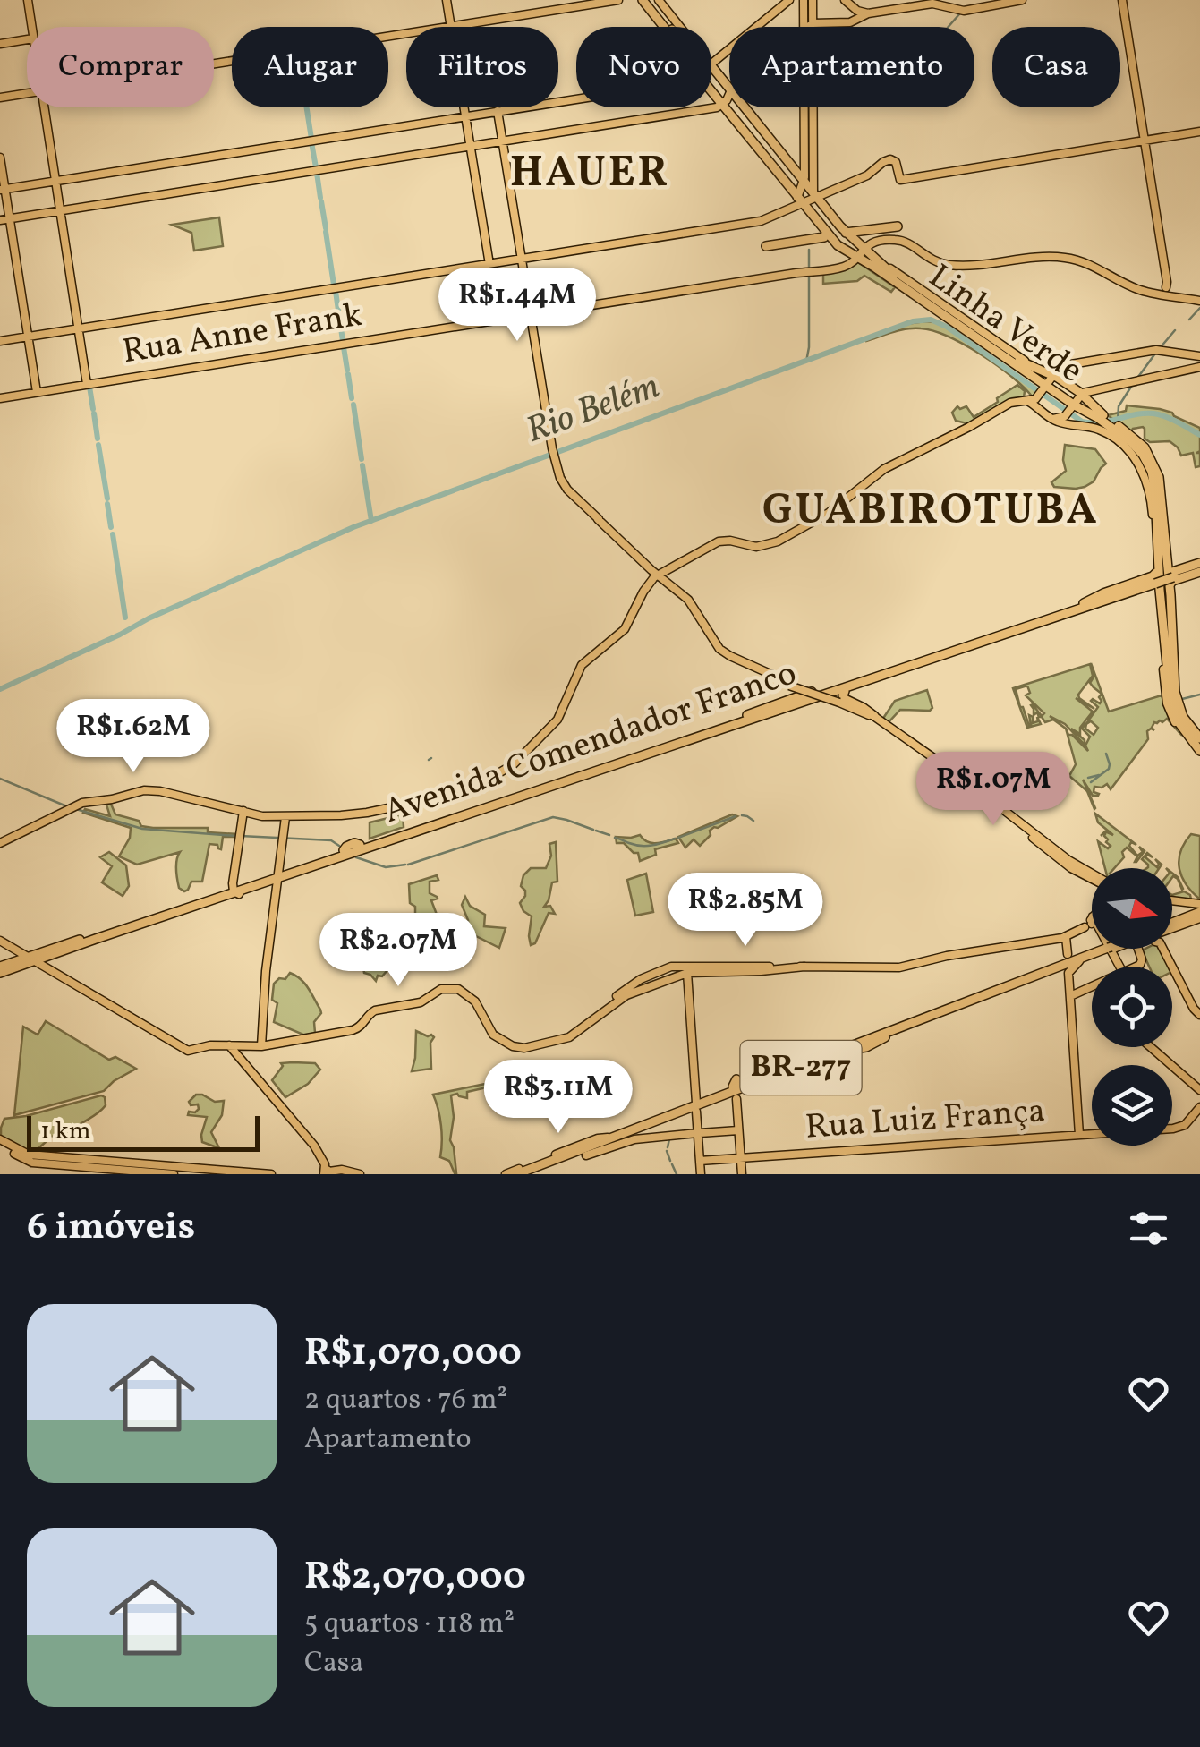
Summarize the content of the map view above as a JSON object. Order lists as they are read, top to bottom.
{
  "streets": {
    "highway": ["Linha Verde", "Avenida Comendador Franco", "BR-277"],
    "main road": ["Rua Anne Frank", "Rua Luiz França"]
  },
  "crossings": [
    ["Linha Verde", "Rua Anne Frank"],
    ["Linha Verde", "Avenida Comendador Franco"]
  ],
  "districts": ["HAUER", "GUABIROTUBA"],
  "water": ["Rio Belém"],
  "scale_bar": "1 km",
  "north": "right",
  "page": {
    "chip": [
      "Comprar",
      "Alugar",
      "Filtros",
      "Novo",
      "Apartamento",
      "Casa"
    ],
    "price": [
      "R$1.44M",
      "R$1.62M",
      "R$1.07M",
      "R$2.85M",
      "R$2.07M",
      "R$3.11M"
    ],
    "scale": "1 km",
    "heading": "6 imóveis",
    "list": [
      {
        "name": "R$1,070,000",
        "note": "2 quartos · 76 m² · Apartamento"
      },
      {
        "name": "R$2,070,000",
        "note": "5 quartos · 118 m² · Casa"
      }
    ]
  }
}
